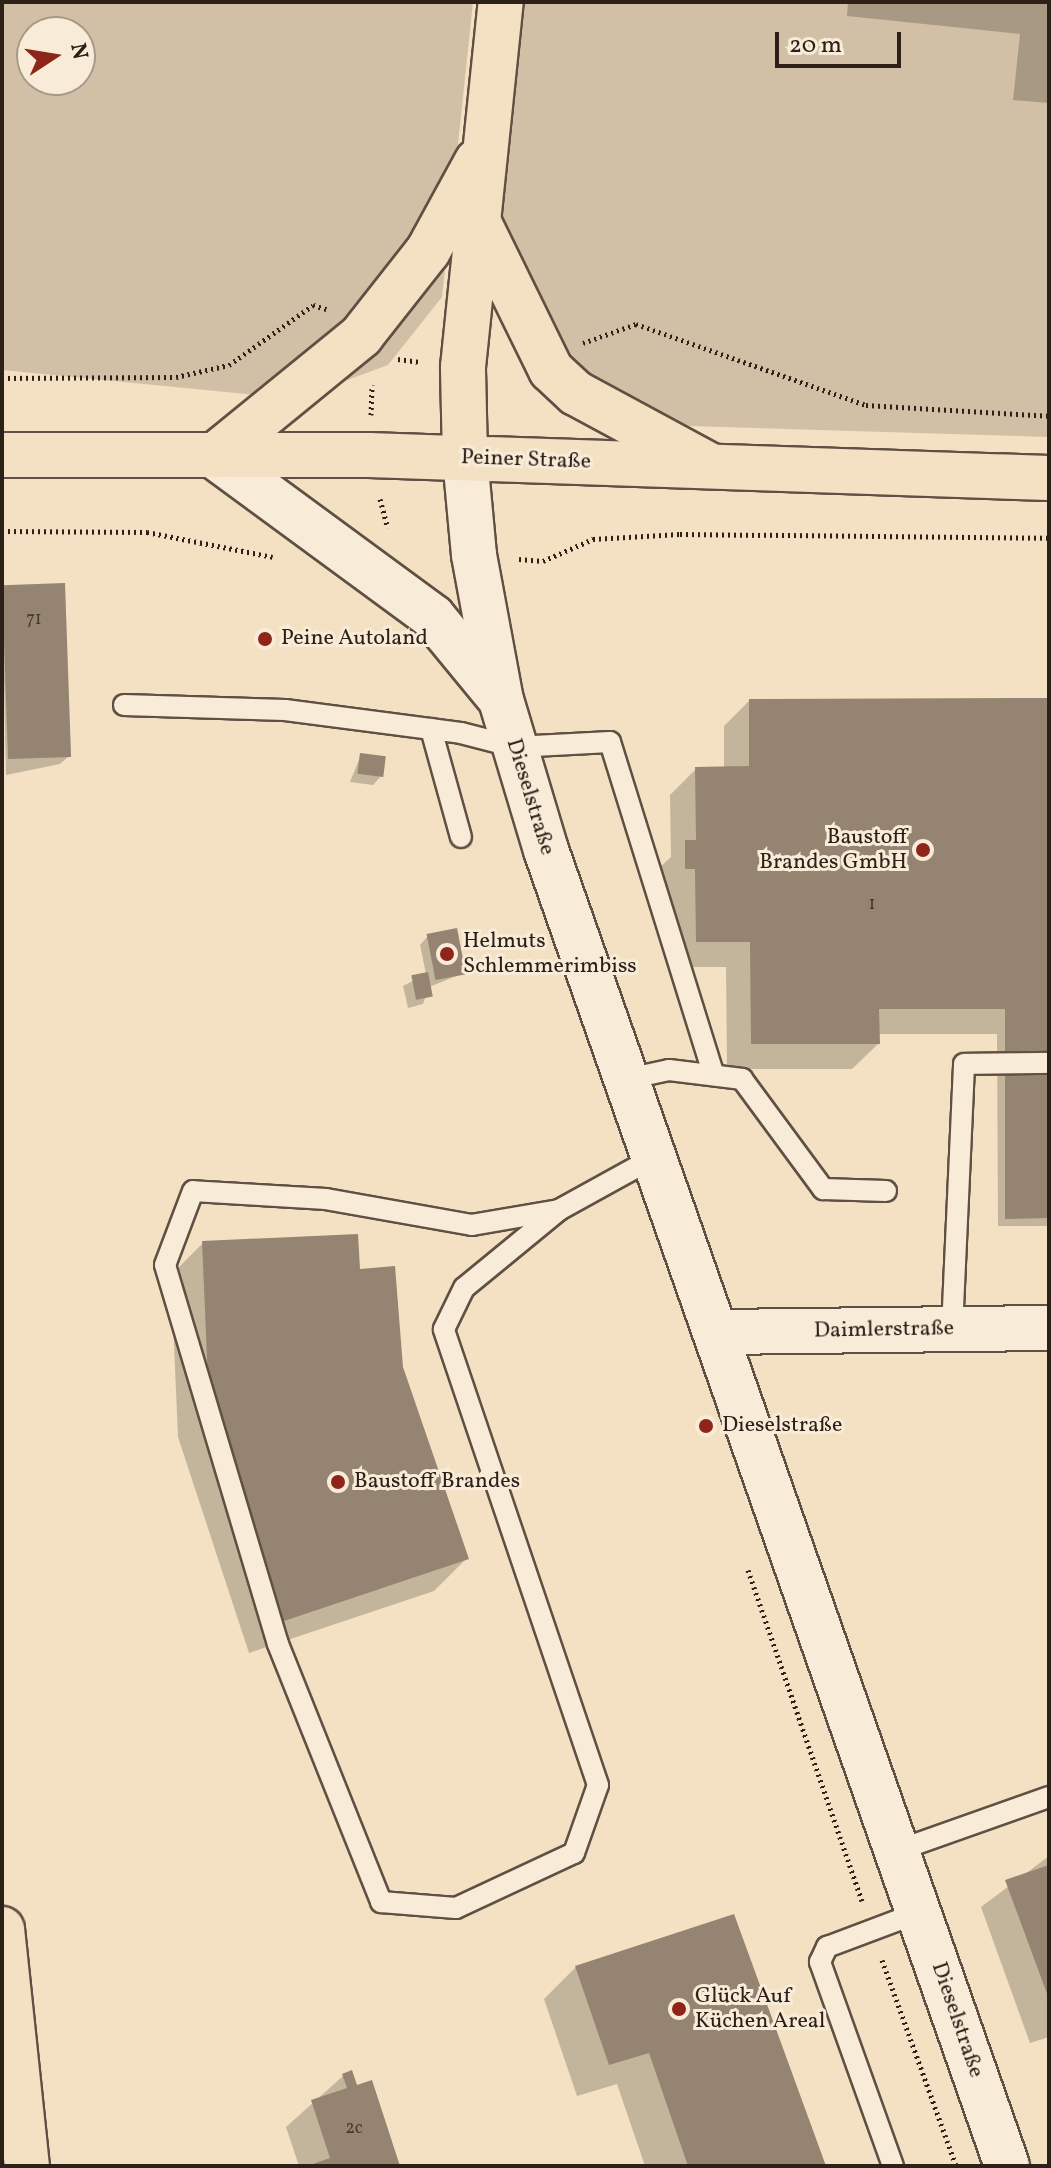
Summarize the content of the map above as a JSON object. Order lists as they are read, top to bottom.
{
  "streets": {
    "main road": ["Peiner Straße"],
    "street": ["Dieselstraße", "Daimlerstraße"]
  },
  "crossings": [
    ["Peiner Straße", "Dieselstraße"],
    ["Dieselstraße", "Daimlerstraße"]
  ],
  "places": [
    "Peine Autoland",
    "Baustoff Brandes GmbH",
    "Helmuts Schlemmerimbiss",
    "Dieselstraße",
    "Baustoff Brandes",
    "Glück Auf Küchen Areal"
  ],
  "house_numbers": ["71", "1", "2c"],
  "scale_bar": "20 m",
  "north": "right"
}
